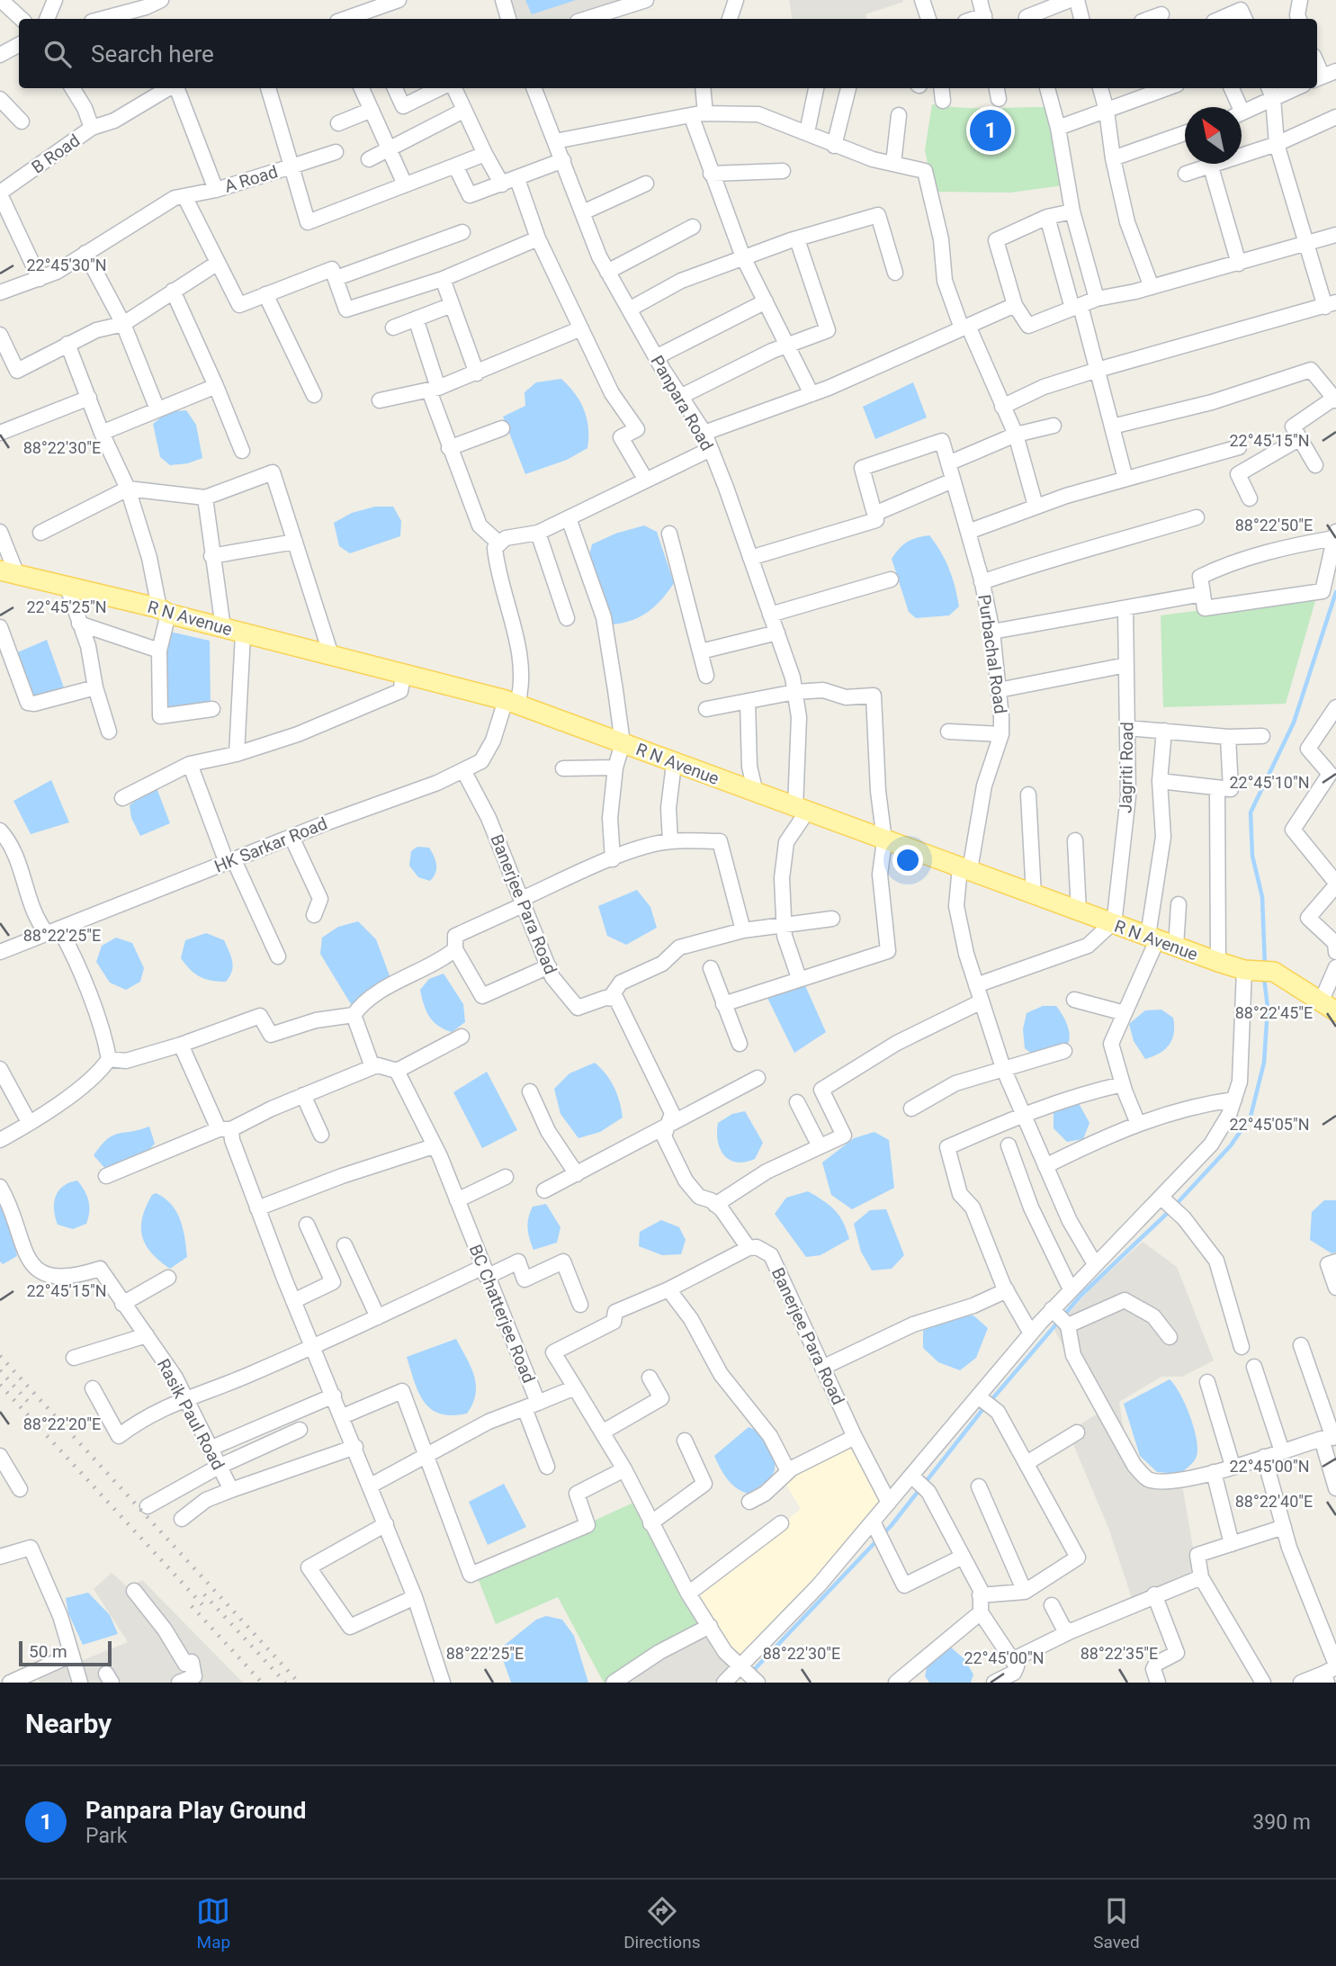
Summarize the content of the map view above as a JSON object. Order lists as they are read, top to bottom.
{
  "streets": {
    "main road": ["R N Avenue"],
    "street": [
      "B Road",
      "A Road",
      "Panpara Road",
      "Purbachal Road",
      "Jagriti Road",
      "HK Sarkar Road",
      "Banerjee Para Road",
      "BC Chatterjee Road",
      "Rasik Paul Road"
    ]
  },
  "crossings": [
    ["Panpara Road", "R N Avenue"],
    ["R N Avenue", "Purbachal Road"],
    ["R N Avenue", "Jagriti Road"],
    ["R N Avenue", "HK Sarkar Road"],
    ["HK Sarkar Road", "Banerjee Para Road"]
  ],
  "scale_bar": "50 m",
  "north": "top left",
  "page": {
    "search": "Search here",
    "pins": "1",
    "scale": "50 m",
    "heading": "Nearby",
    "list": [
      {
        "mark": "1",
        "name": "Panpara Play Ground",
        "note": "Park",
        "value": "390 m"
      }
    ],
    "nav": ["Map", "Directions", "Saved"]
  },
  "coordinates": [
    "22°45'30\"N",
    "22°45'15\"N",
    "88°22'30\"E",
    "88°22'50\"E",
    "22°45'25\"N",
    "22°45'10\"N",
    "88°22'25\"E",
    "88°22'45\"E",
    "22°45'05\"N",
    "88°22'20\"E",
    "22°45'00\"N",
    "88°22'40\"E",
    "88°22'35\"E"
  ]
}
